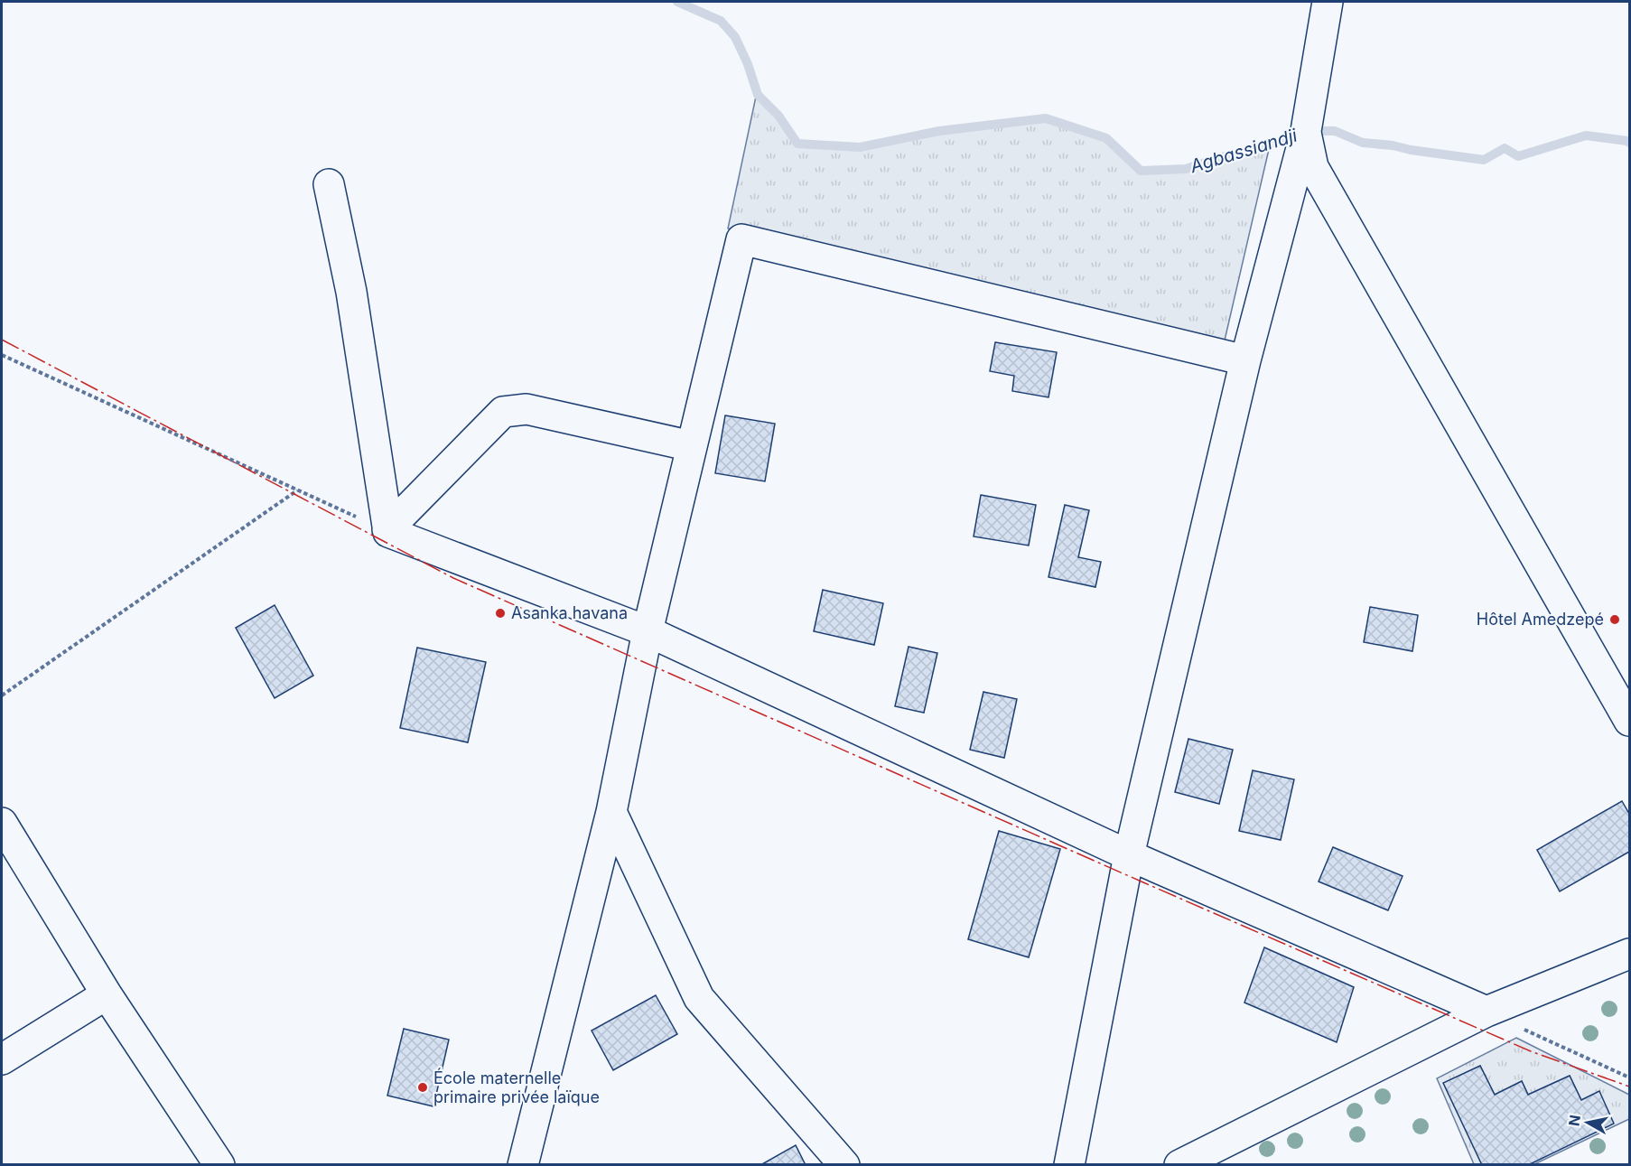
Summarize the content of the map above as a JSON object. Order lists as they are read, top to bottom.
{
  "water": ["Agbassiandji"],
  "places": ["Asanka havana", "Hôtel Amedzepé", "École maternelle primaire privée laïque"],
  "north": "left"
}
